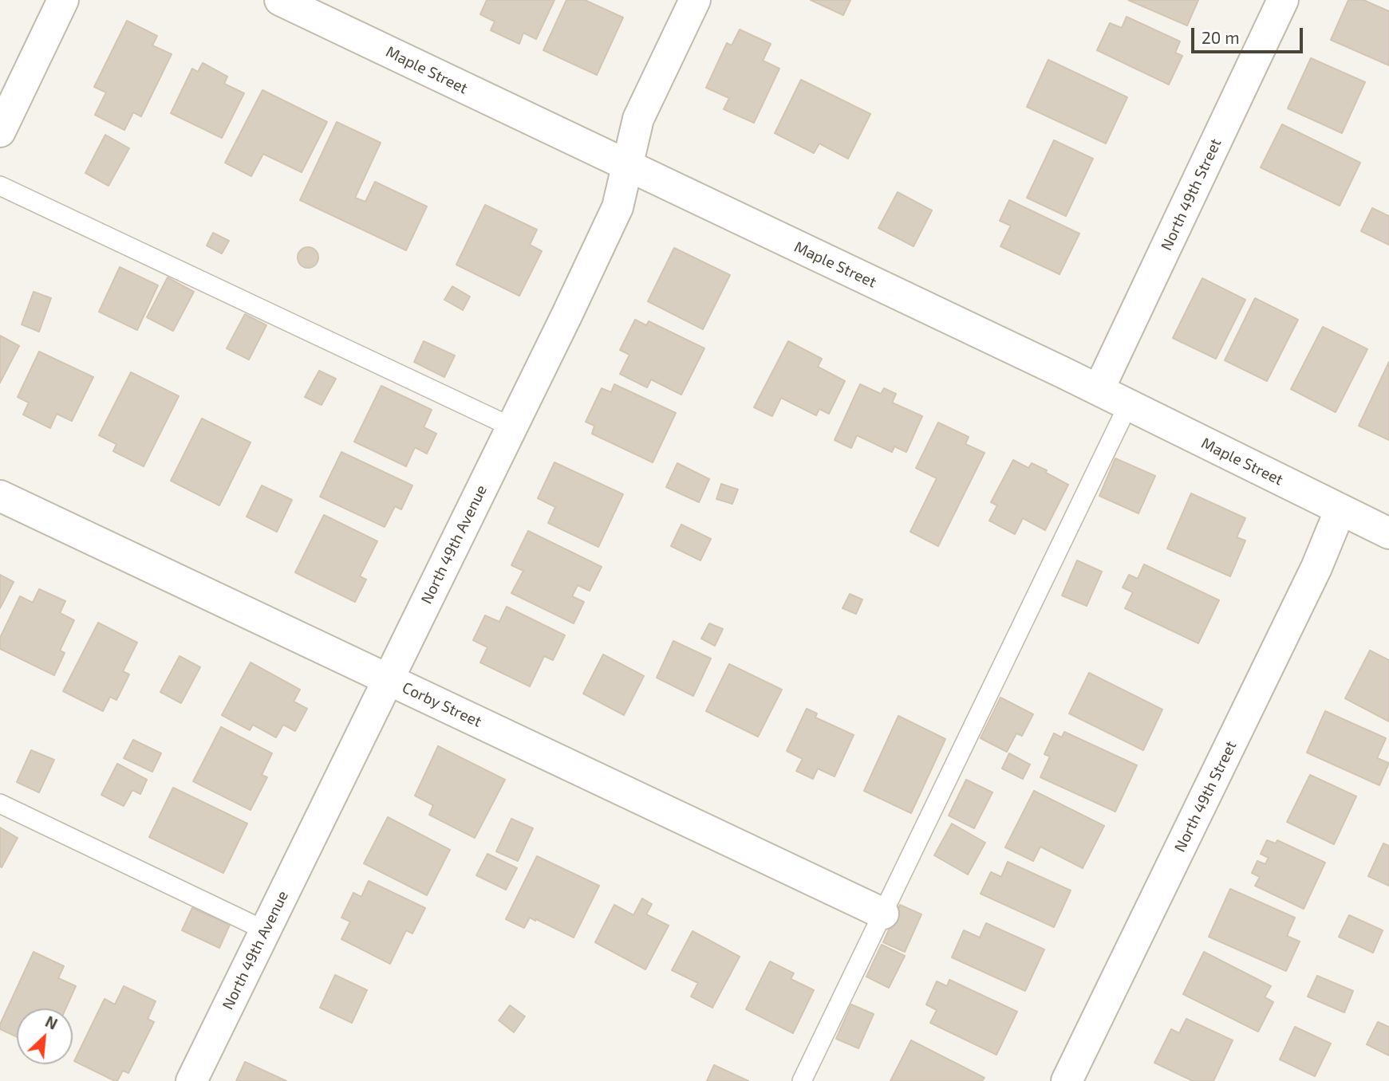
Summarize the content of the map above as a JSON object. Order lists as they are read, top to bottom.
{
  "streets": {
    "street": [
      "Maple Street",
      "North 49th Street",
      "North 49th Avenue",
      "Corby Street"
    ]
  },
  "crossings": [
    ["Maple Street", "North 49th Street"],
    ["Maple Street", "North 49th Avenue"],
    ["North 49th Avenue", "Corby Street"]
  ],
  "scale_bar": "20 m",
  "north": "top right"
}
